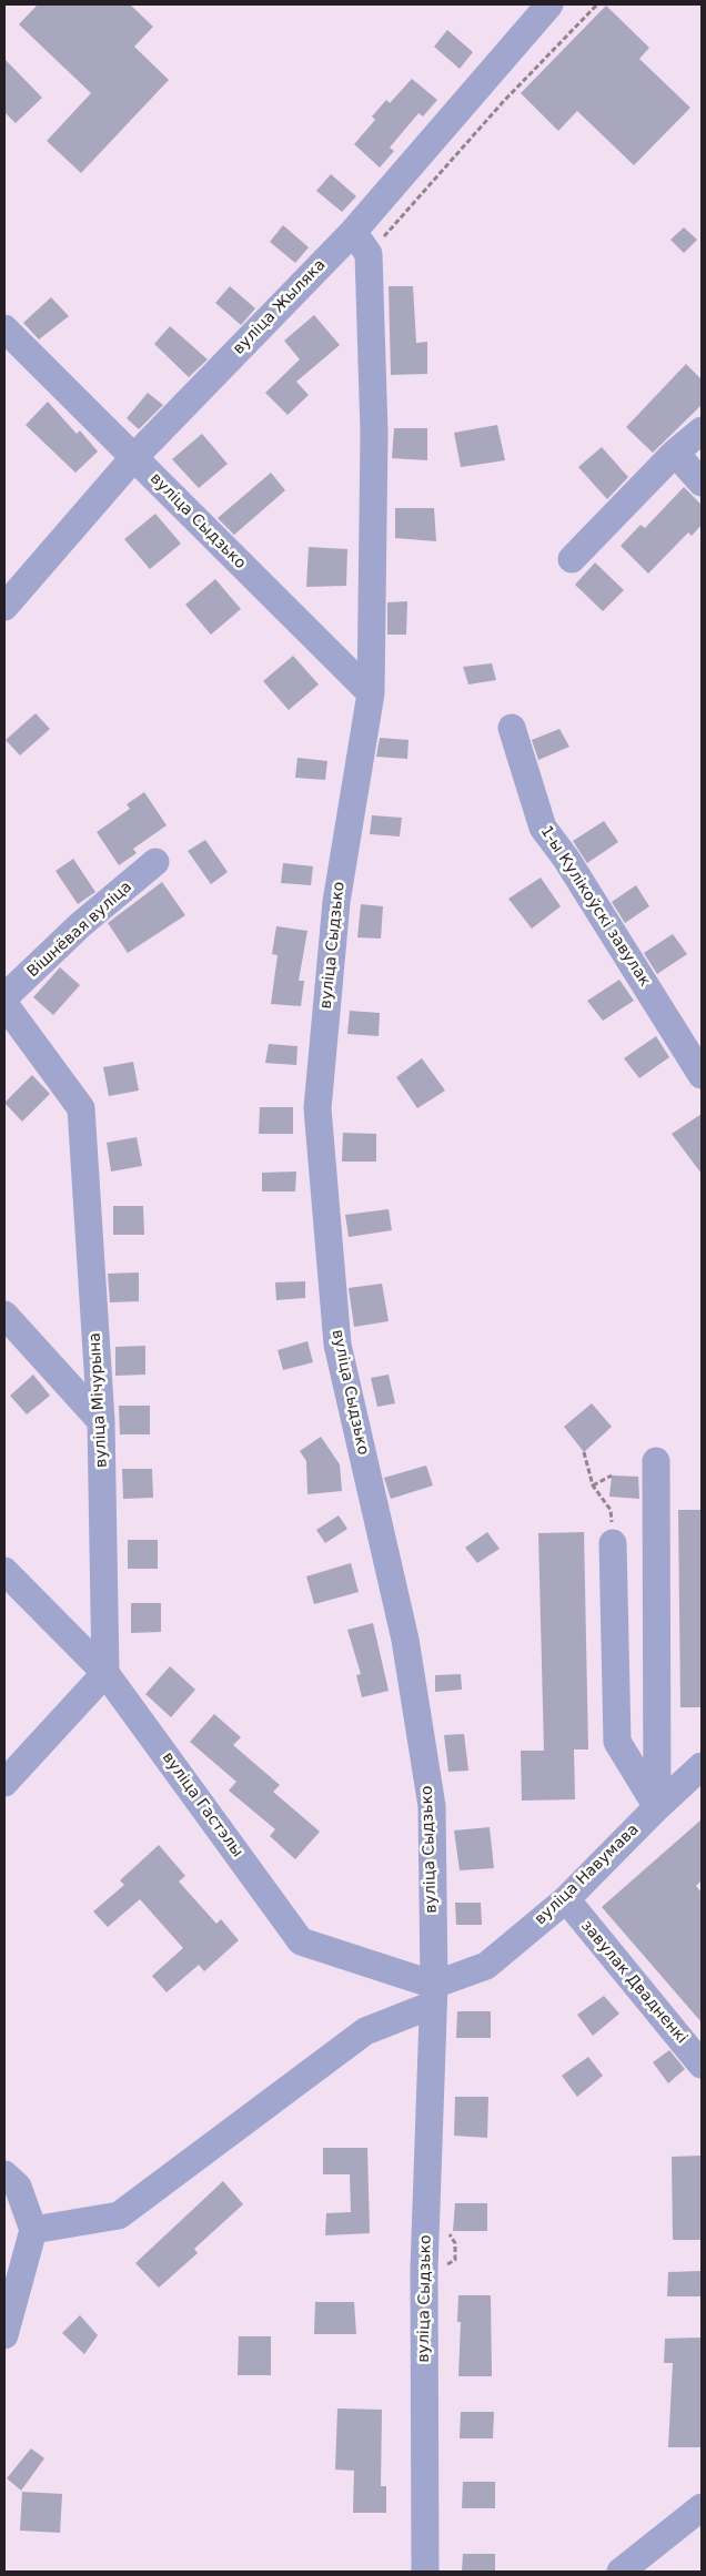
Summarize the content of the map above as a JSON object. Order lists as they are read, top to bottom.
{
  "streets": {
    "street": [
      "вуліца Жыляка",
      "вуліца Сыдзько",
      "1-ы Кулікоўскі завулак",
      "Вішнёвая вуліца",
      "вуліца Мічурына",
      "вуліца Гастэлы",
      "вуліца Навумава",
      "завулак Двадненкі"
    ]
  },
  "crossings": [
    ["вуліца Жыляка", "вуліца Сыдзько"],
    ["вуліца Сыдзько", "вуліца Гастэлы"],
    ["вуліца Сыдзько", "вуліца Навумава"],
    ["вуліца Мічурына", "вуліца Гастэлы"],
    ["вуліца Гастэлы", "вуліца Навумава"],
    ["вуліца Навумава", "завулак Двадненкі"]
  ]
}
